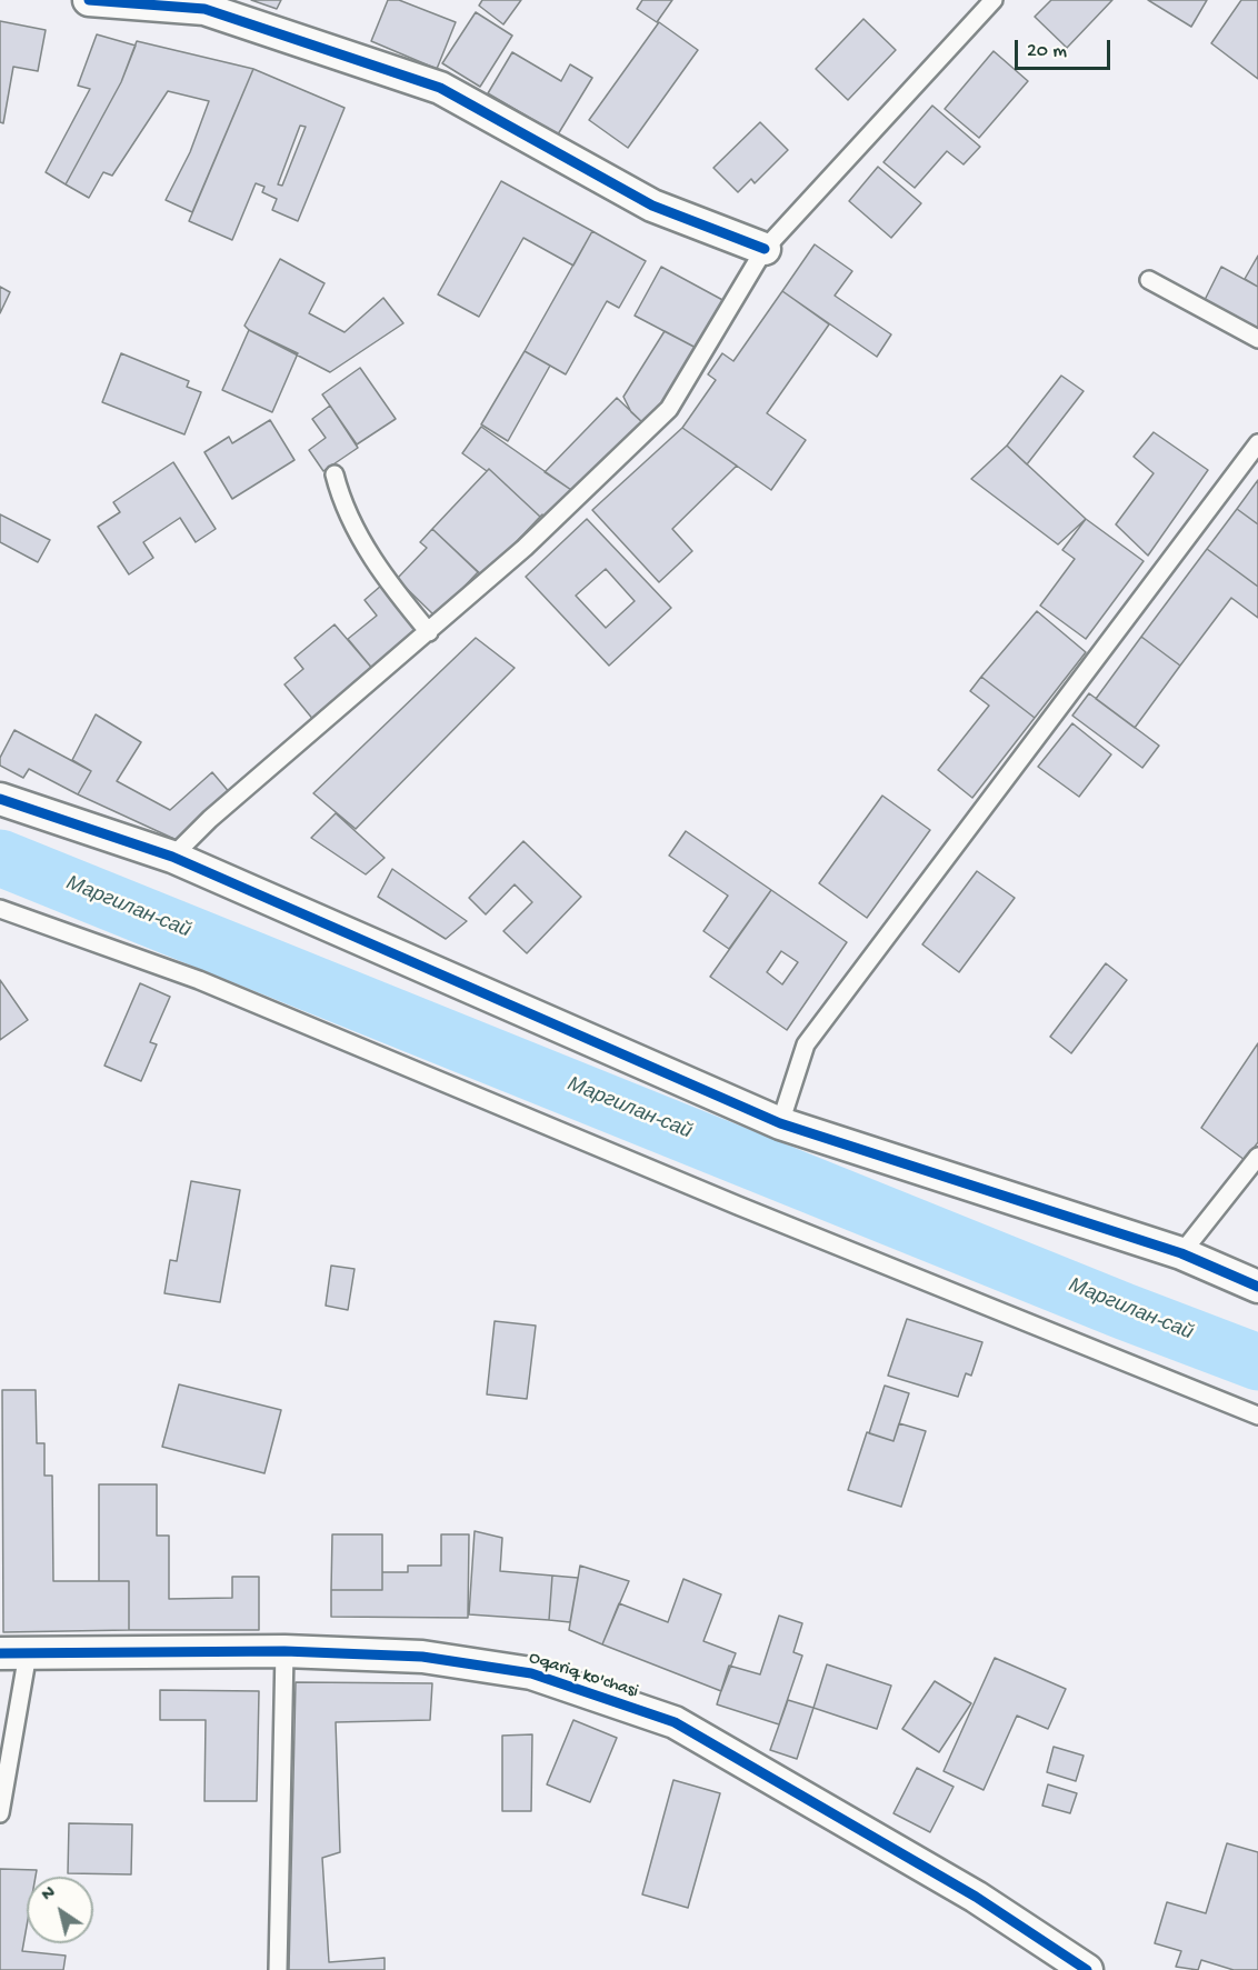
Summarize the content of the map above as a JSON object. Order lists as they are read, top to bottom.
{
  "streets": {
    "street": ["Oqariq ko'chasi"]
  },
  "water": ["Маргилан-сай"],
  "scale_bar": "20 m",
  "north": "top left"
}
